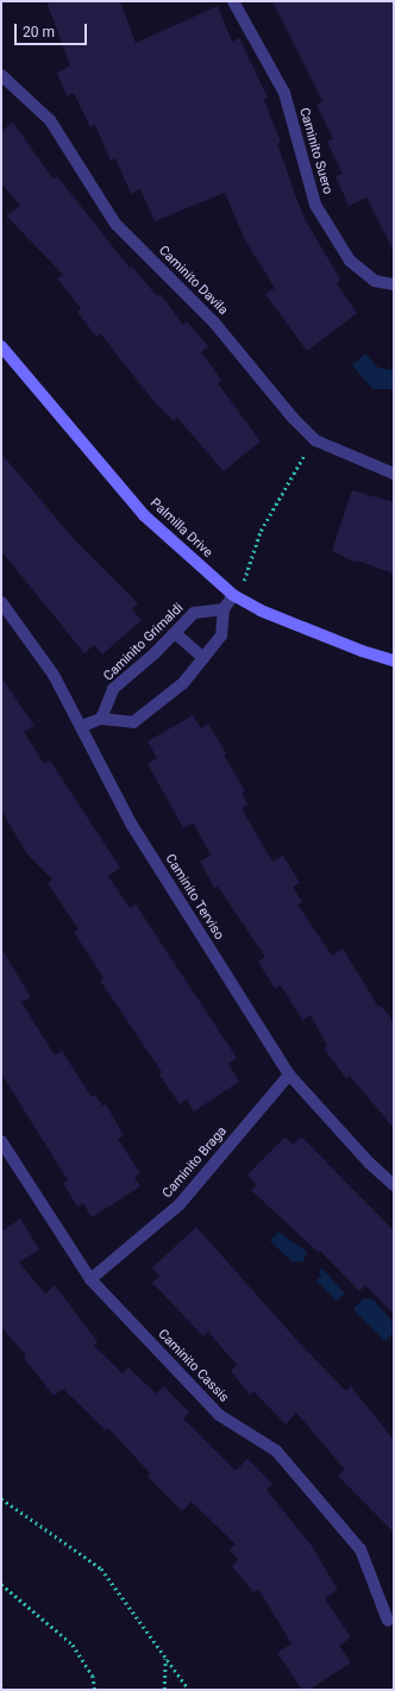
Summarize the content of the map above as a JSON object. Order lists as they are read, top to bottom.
{
  "streets": {
    "street": [
      "Caminito Suero",
      "Caminito Davila",
      "Palmilla Drive",
      "Caminito Grimaldi",
      "Caminito Terviso",
      "Caminito Braga",
      "Caminito Cassis"
    ]
  },
  "crossings": [
    ["Caminito Terviso", "Caminito Braga"],
    ["Caminito Braga", "Caminito Cassis"]
  ],
  "scale_bar": "20 m"
}
